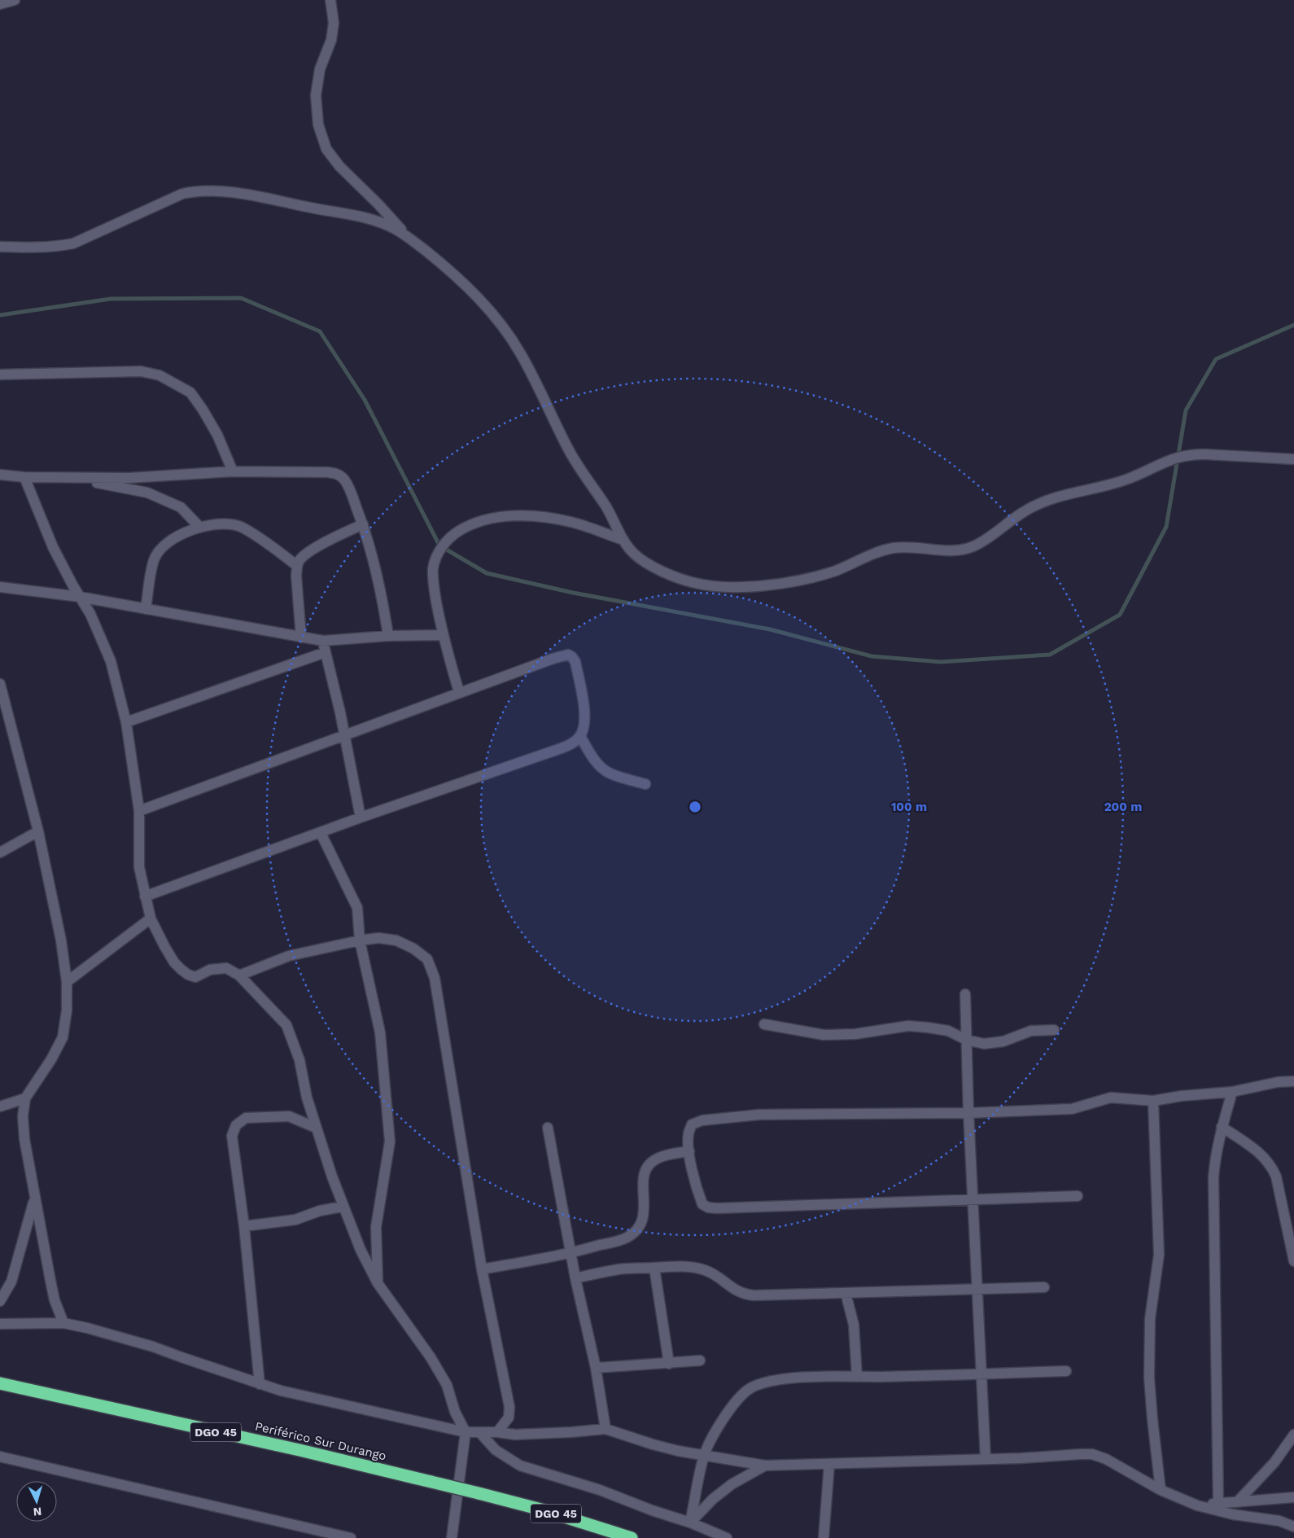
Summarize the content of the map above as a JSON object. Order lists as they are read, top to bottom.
{
  "streets": {
    "highway": ["DGO 45", "Periférico Sur Durango"]
  },
  "north": "bottom",
  "rings": ["100 m", "200 m"]
}
